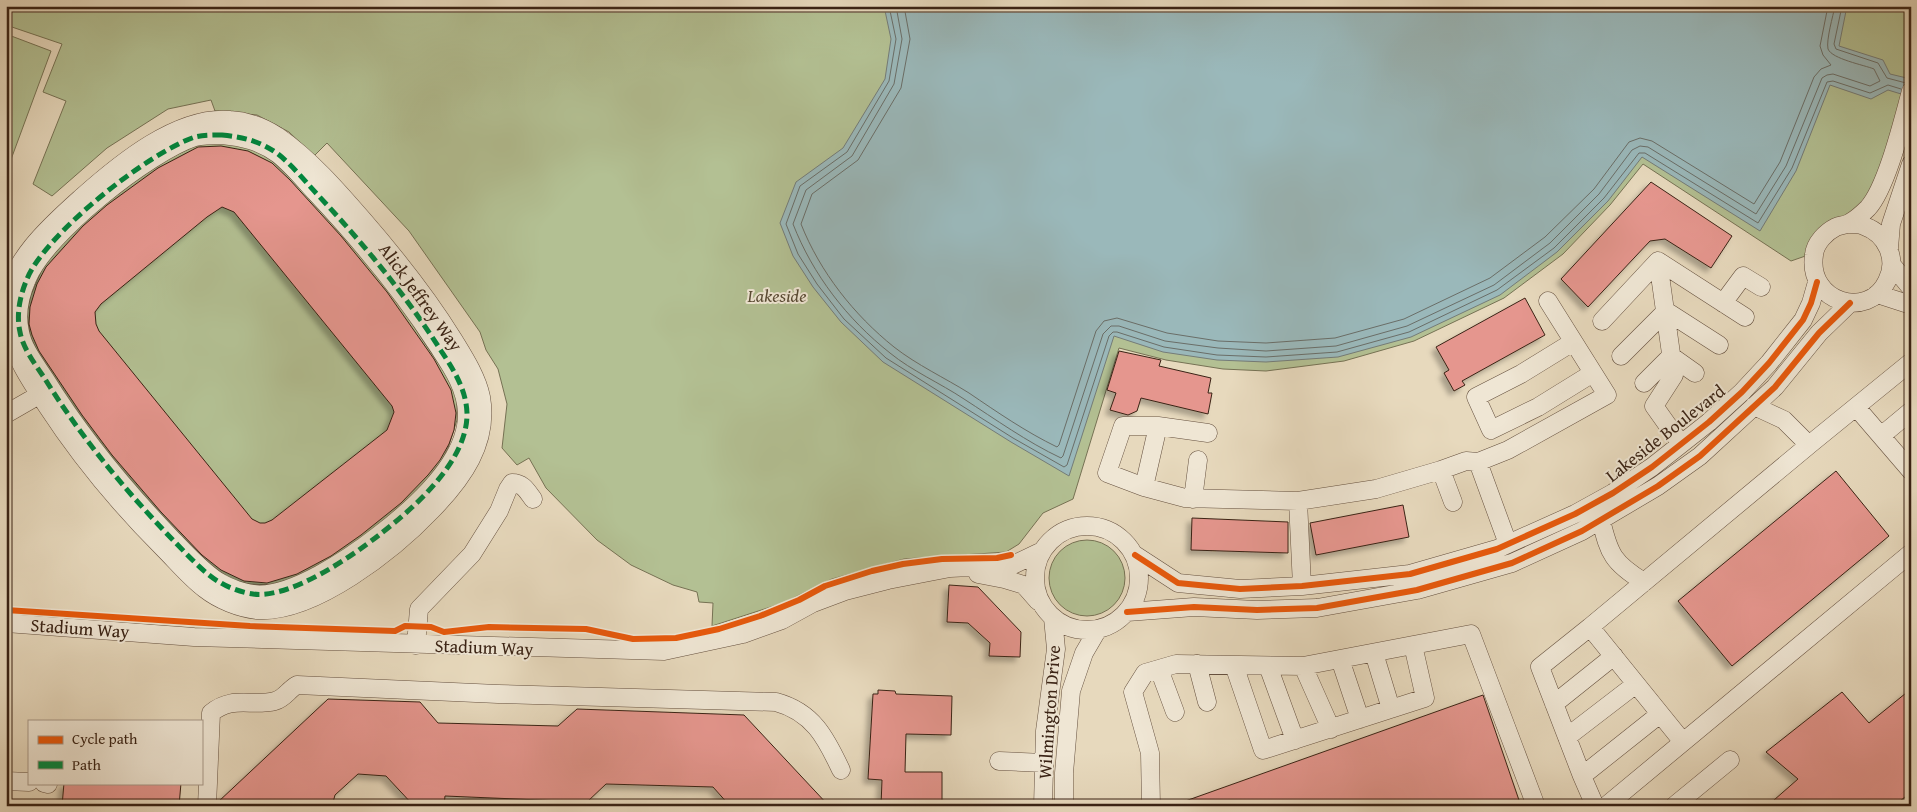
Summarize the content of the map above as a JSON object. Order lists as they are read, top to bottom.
{
  "streets": {
    "street": [
      "Alick Jeffrey Way",
      "Lakeside Boulevard",
      "Stadium Way",
      "Wilmington Drive"
    ]
  },
  "crossings": [
    ["Lakeside Boulevard", "Stadium Way"],
    ["Lakeside Boulevard", "Wilmington Drive"],
    ["Stadium Way", "Wilmington Drive"]
  ],
  "parks": ["Lakeside"],
  "legend": ["Cycle path", "Path"]
}
